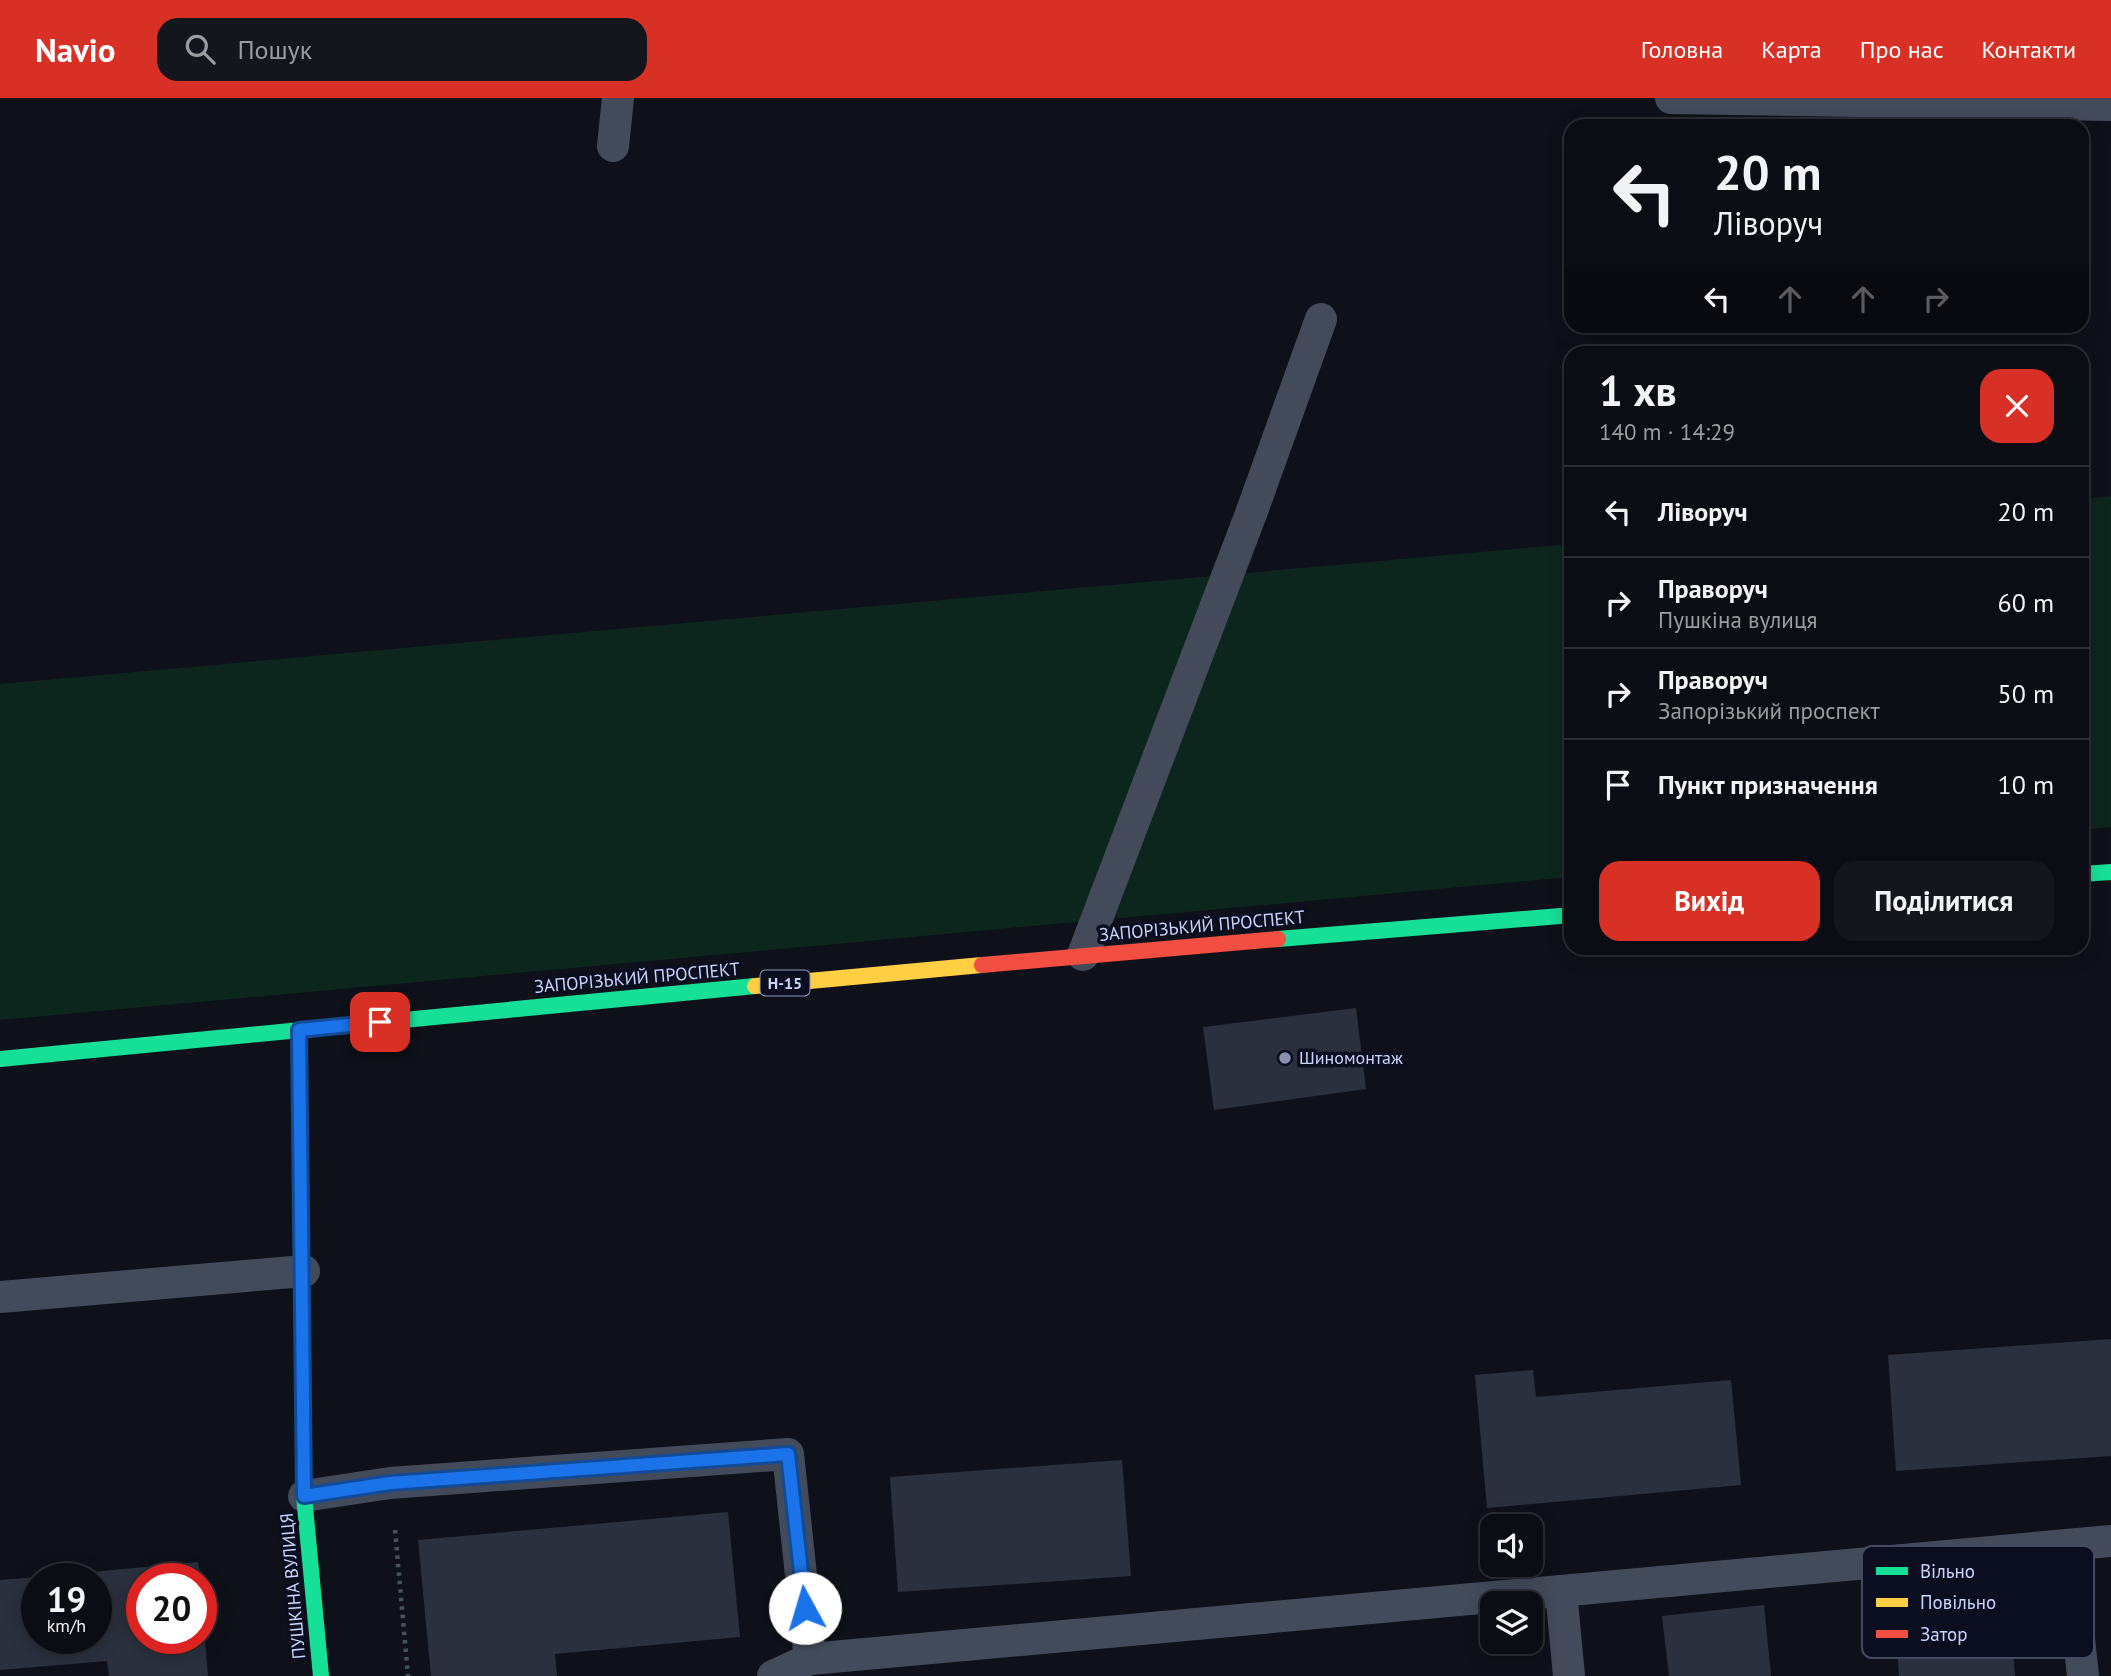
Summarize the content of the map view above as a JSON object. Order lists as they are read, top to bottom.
{
  "streets": {
    "main road": ["ЗАПОРІЗЬКИЙ ПРОСПЕКТ", "Н-15", "ПУШКІНА ВУЛИЦЯ"]
  },
  "crossings": [
    ["ЗАПОРІЗЬКИЙ ПРОСПЕКТ", "ПУШКІНА ВУЛИЦЯ"]
  ],
  "places": ["Шиномонтаж"],
  "legend": ["Вільно", "Повільно", "Затор"],
  "page": {
    "header": "Navio",
    "search": "Пошук",
    "nav": [
      "Головна",
      "Карта",
      "Про нас",
      "Контакти"
    ],
    "turn": ["20 m", "Ліворуч"],
    "heading": ["1 хв", "140 m · 14:29"],
    "list": [
      {
        "name": "Ліворуч",
        "value": "20 m"
      },
      {
        "name": "Праворуч",
        "note": "Пушкіна вулиця",
        "value": "60 m"
      },
      {
        "name": "Праворуч",
        "note": "Запорізький проспект",
        "value": "50 m"
      },
      {
        "name": "Пункт призначення",
        "value": "10 m"
      }
    ],
    "buttons": ["Вихід", "Поділитися"],
    "speed": "19 km/h",
    "limit": "20"
  }
}
